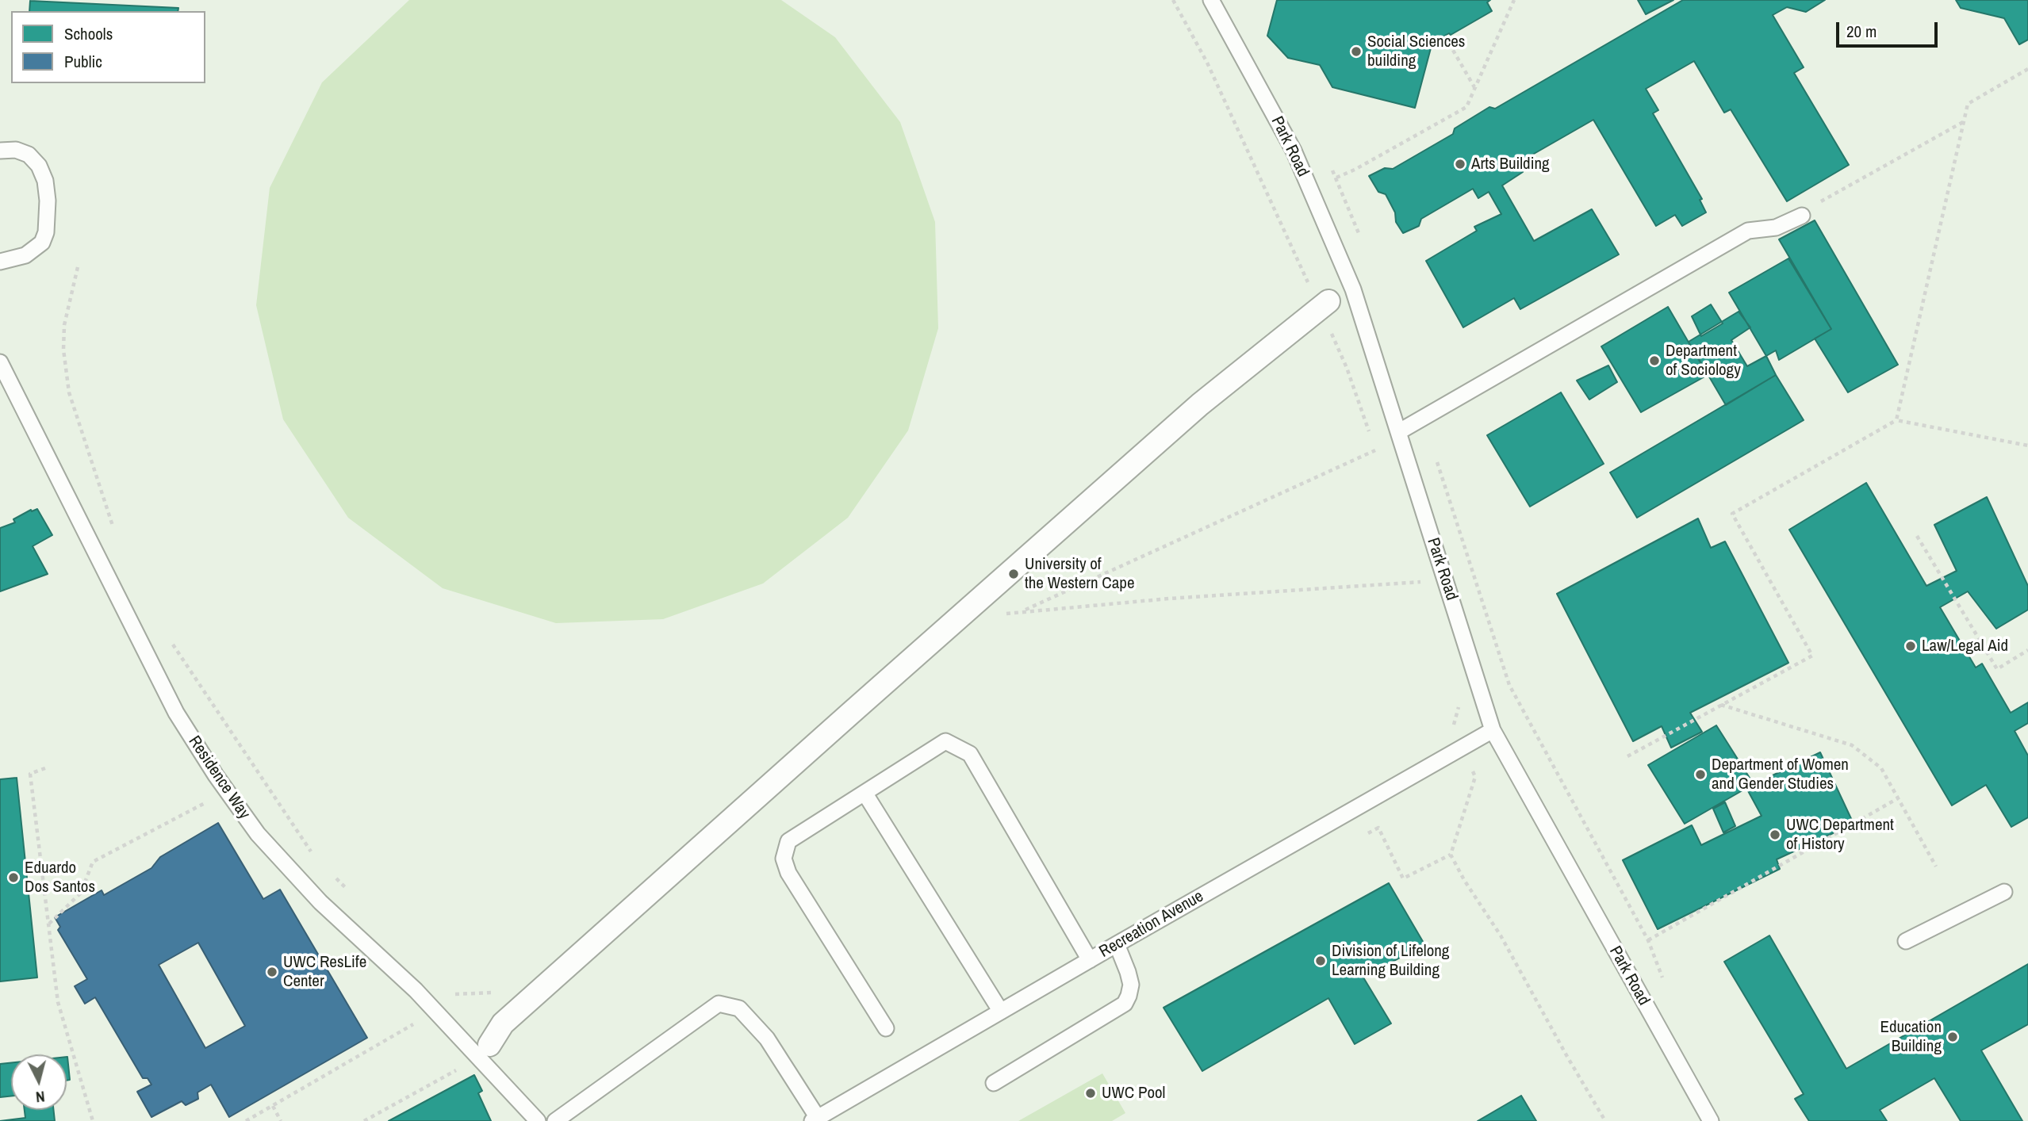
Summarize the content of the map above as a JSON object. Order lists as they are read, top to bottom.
{
  "streets": {
    "lane": ["Park Road", "Residence Way", "Recreation Avenue"]
  },
  "crossings": [
    ["Park Road", "Recreation Avenue"]
  ],
  "places": [
    "Social Sciences building",
    "Arts Building",
    "Department of Sociology",
    "University of the Western Cape",
    "Law/Legal Aid",
    "Department of Women and Gender Studies",
    "UWC Department of History",
    "Eduardo Dos Santos",
    "Division of Lifelong Learning Building",
    "UWC ResLife Center",
    "Education Building",
    "UWC Pool"
  ],
  "legend": ["Schools", "Public"],
  "scale_bar": "20 m",
  "north": "bottom"
}
